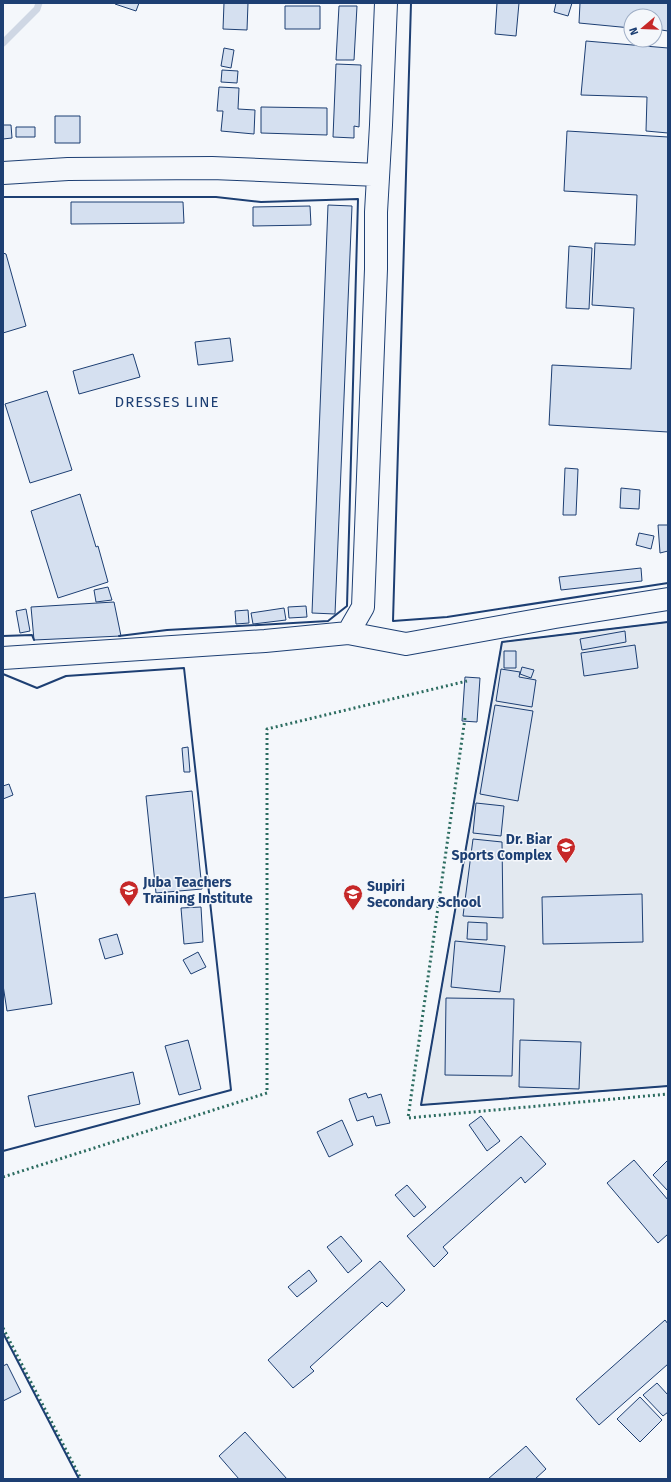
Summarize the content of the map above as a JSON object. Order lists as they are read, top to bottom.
{
  "districts": ["DRESSES LINE"],
  "places": {
    "school or university": ["Dr. Biar Sports Complex", "Juba Teachers Training Institute", "Supiri Secondary School"]
  },
  "north": "left"
}
